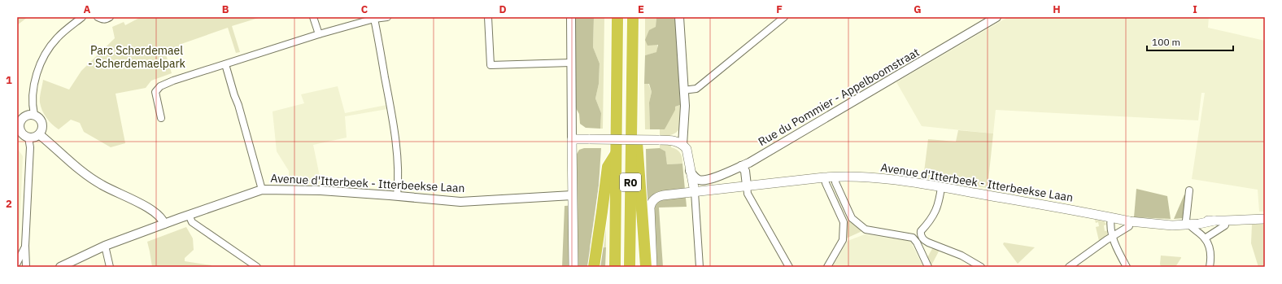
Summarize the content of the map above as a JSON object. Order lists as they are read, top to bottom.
{
  "streets": {
    "highway": ["R0"],
    "main road": ["Avenue d'Itterbeek - Itterbeekse Laan"],
    "street": ["Rue du Pommier - Appelboomstraat"]
  },
  "parks": ["Parc Scherdemael - Scherdemaelpark"],
  "scale_bar": "100 m",
  "grid": {
    "columns": [
      "A",
      "B",
      "C",
      "D",
      "E",
      "F",
      "G",
      "H",
      "I"
    ],
    "rows": ["1", "2"]
  }
}
